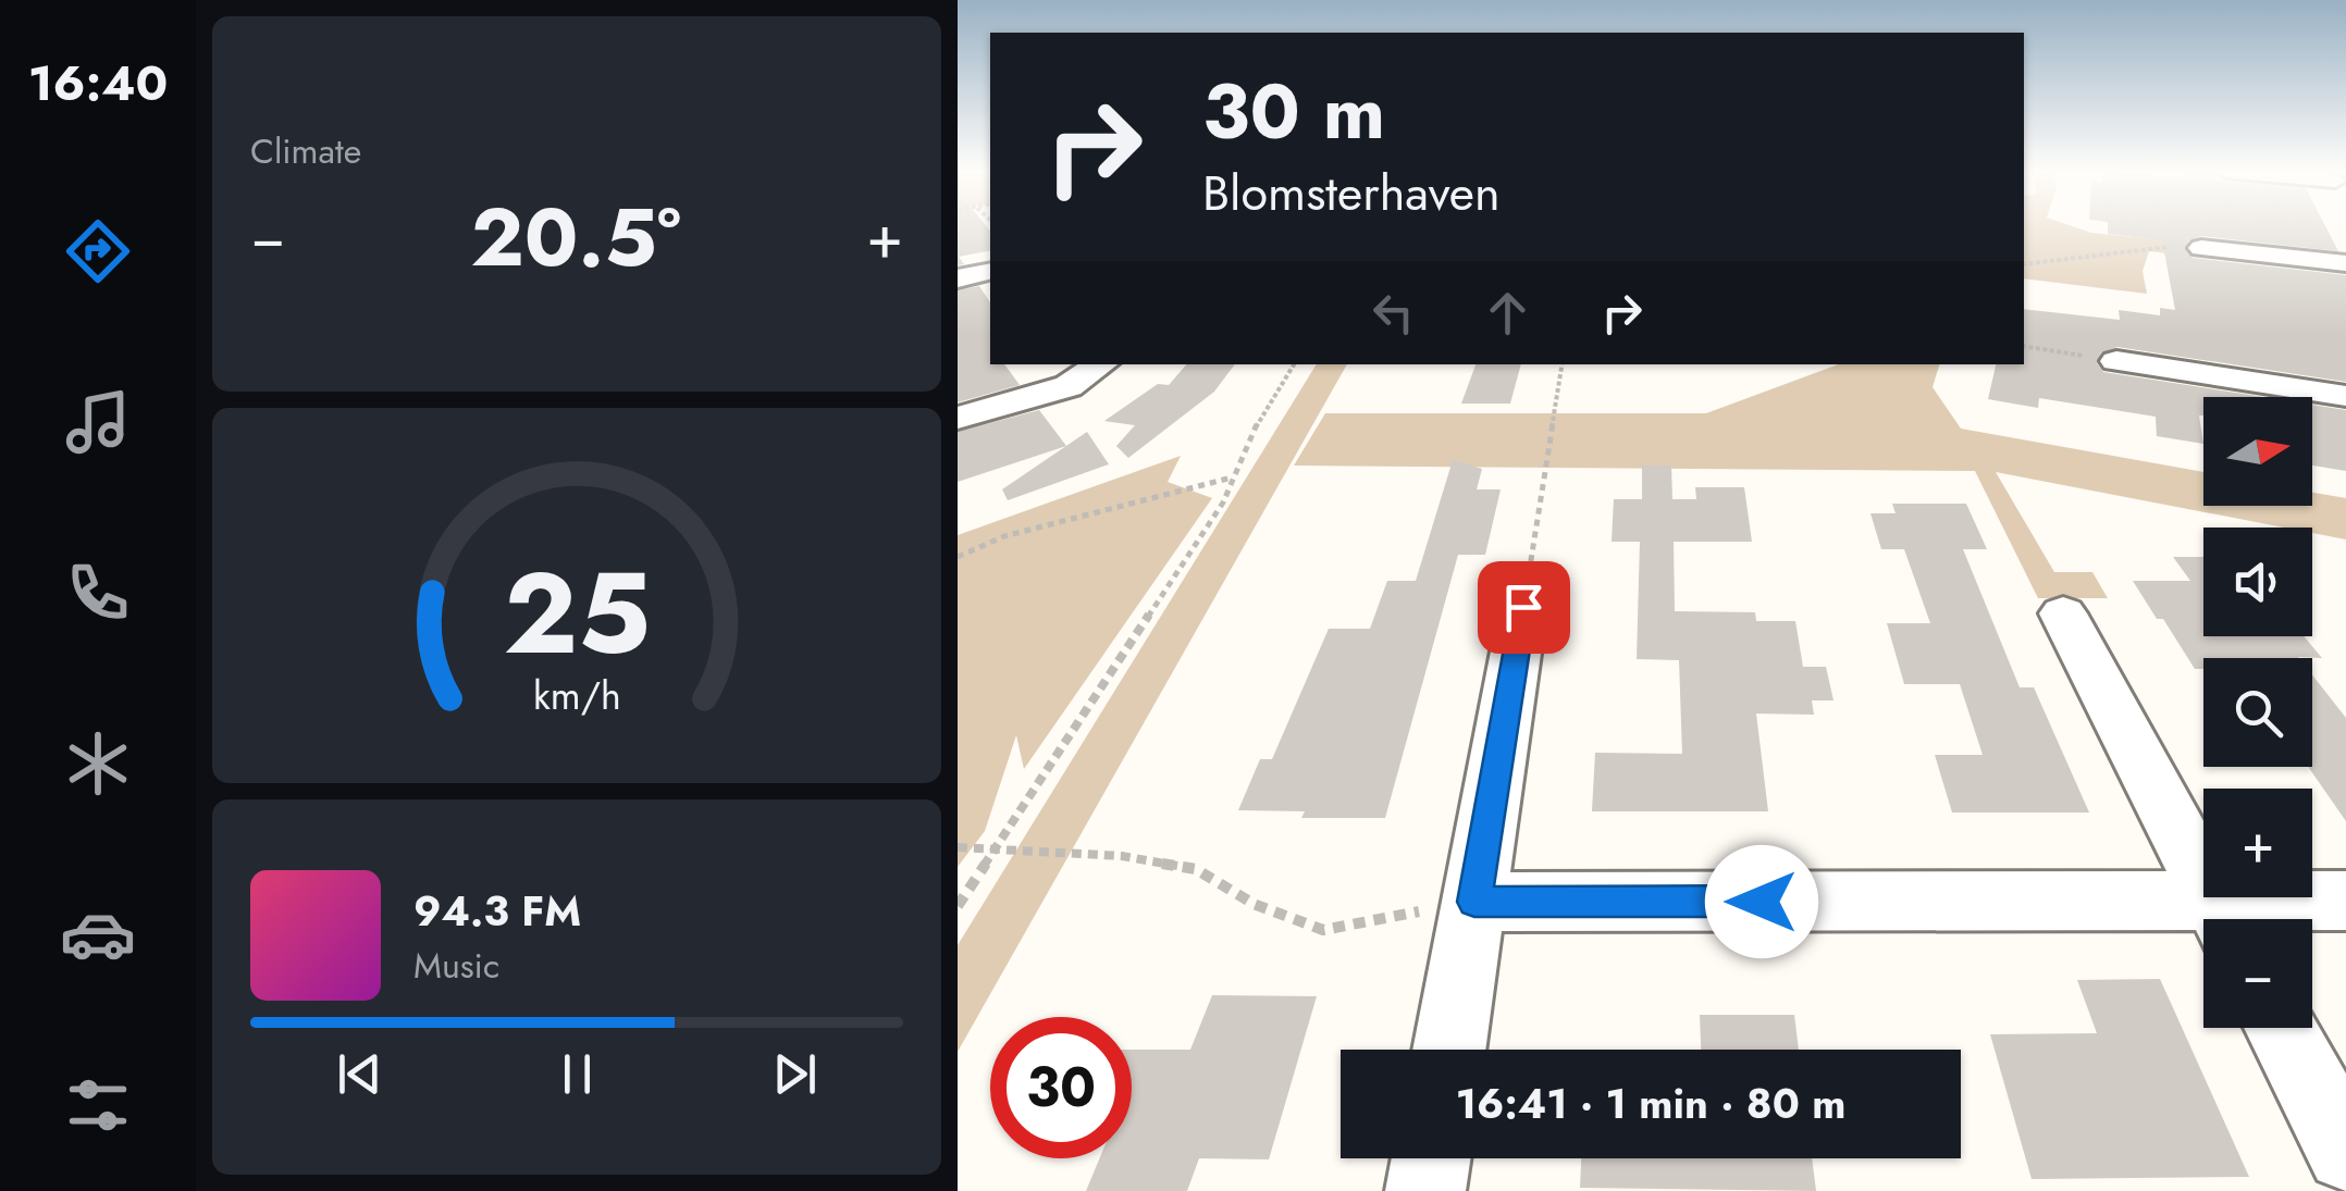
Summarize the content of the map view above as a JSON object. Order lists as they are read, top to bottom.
{
  "north": "right",
  "page": {
    "tabs": "16:40",
    "tile": "Climate",
    "turn": ["30 m", "Blomsterhaven"],
    "heat": ["−", "20.5°", "+"],
    "map_buttons": ["+", "−"],
    "song": ["94.3 FM", "Music"],
    "limit": "30",
    "trip": "16:41 · 1 min · 80 m",
    "gauge": ["25", "km/h"]
  }
}
